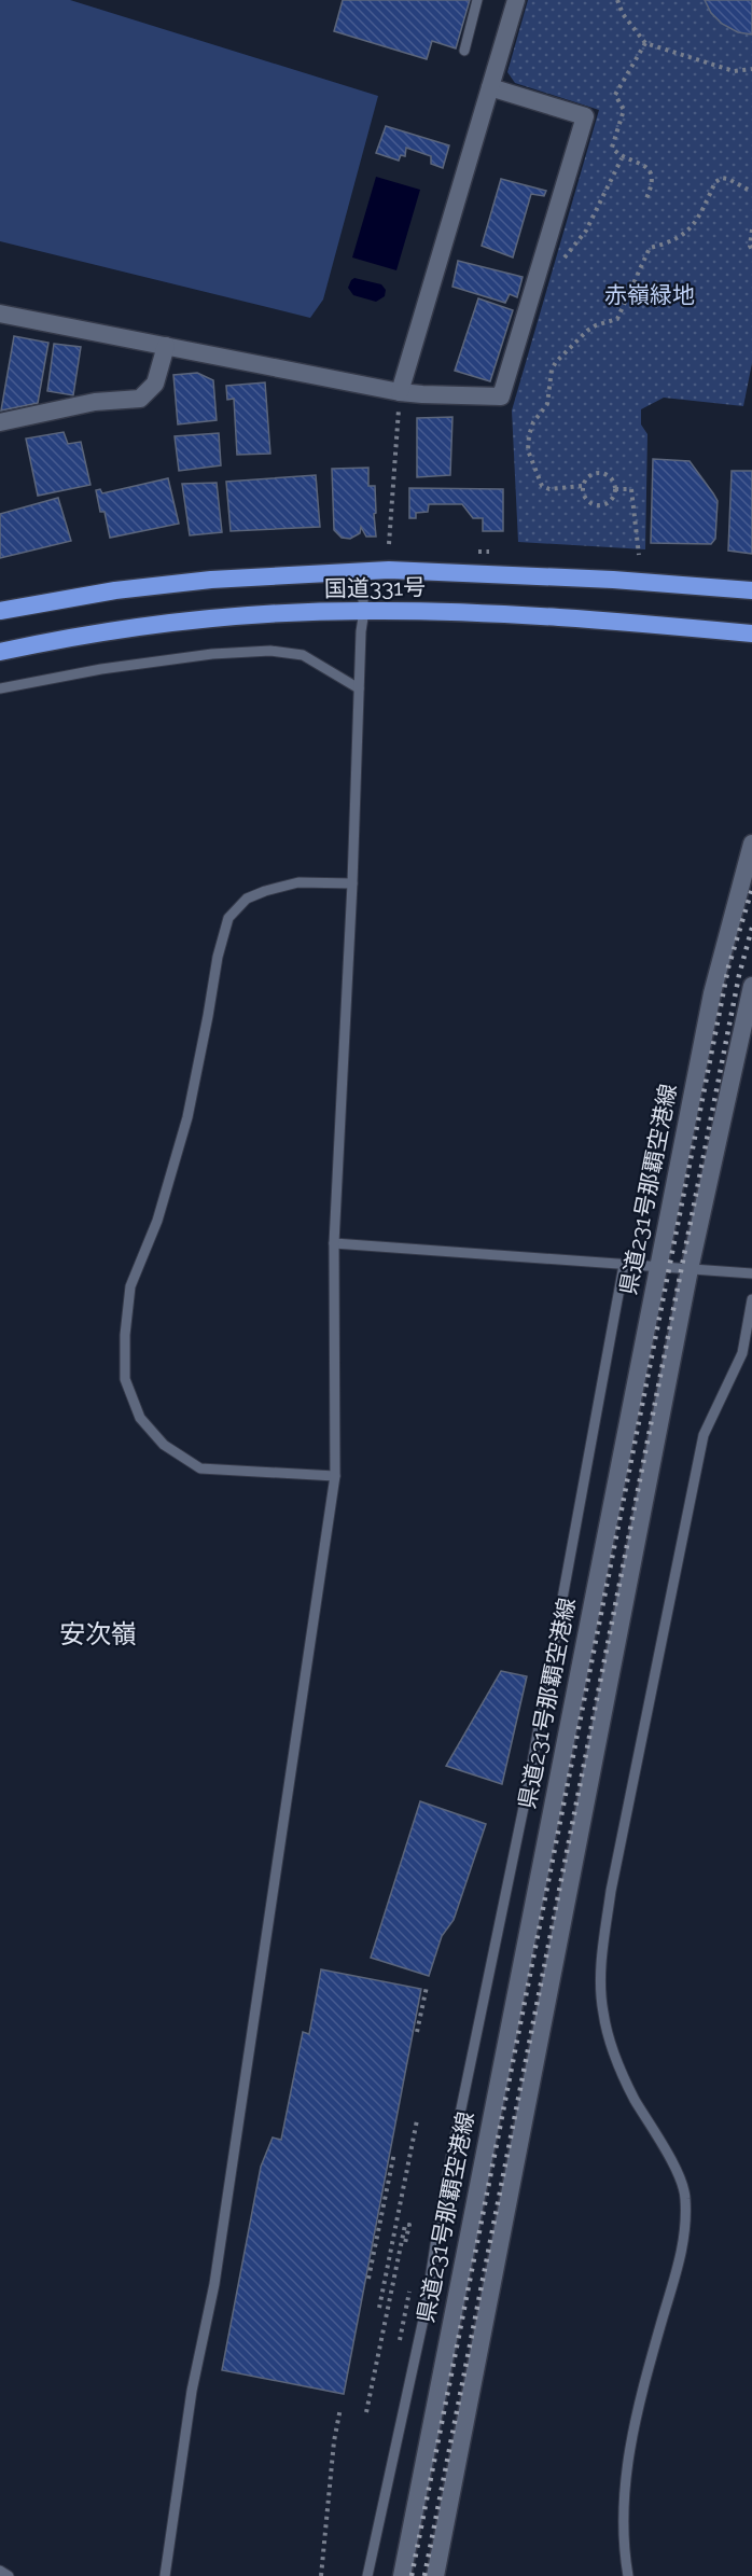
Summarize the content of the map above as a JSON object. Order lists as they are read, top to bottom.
{
  "streets": {
    "highway": ["国道331号"],
    "main road": ["県道231号那覇空港線"]
  },
  "districts": ["安次嶺"],
  "parks": ["赤嶺緑地"]
}
